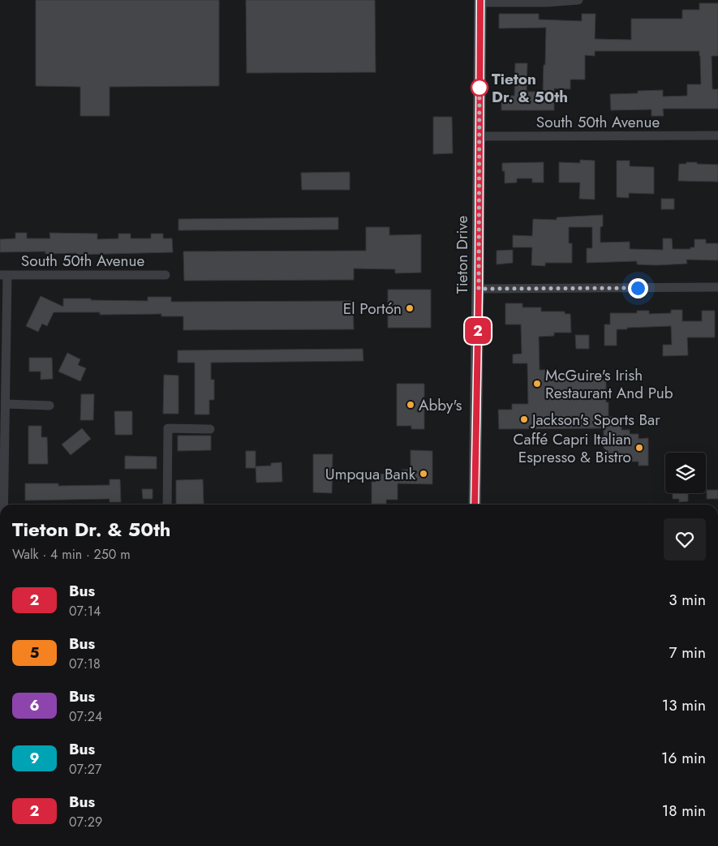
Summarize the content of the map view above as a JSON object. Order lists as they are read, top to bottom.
{
  "streets": {
    "main road": ["Tieton Drive"],
    "street": ["South 50th Avenue"]
  },
  "crossings": [
    ["South 50th Avenue", "Tieton Drive"]
  ],
  "places": [
    "Tieton Dr. & 50th",
    "El Portón",
    "McGuire's Irish Restaurant And Pub",
    "Abby's",
    "Jackson's Sports Bar",
    "Caffé Capri Italian Espresso & Bistro",
    "Umpqua Bank"
  ],
  "lines": ["bus line 2"],
  "page": {
    "on_map": "2",
    "heading": ["Tieton Dr. & 50th", "Walk · 4 min · 250 m"],
    "list": [
      {
        "mark": "2",
        "name": "Bus",
        "note": "07:14",
        "value": "3 min"
      },
      {
        "mark": "5",
        "name": "Bus",
        "note": "07:18",
        "value": "7 min"
      },
      {
        "mark": "6",
        "name": "Bus",
        "note": "07:24",
        "value": "13 min"
      },
      {
        "mark": "9",
        "name": "Bus",
        "note": "07:27",
        "value": "16 min"
      },
      {
        "mark": "2",
        "name": "Bus",
        "note": "07:29",
        "value": "18 min"
      }
    ]
  }
}
